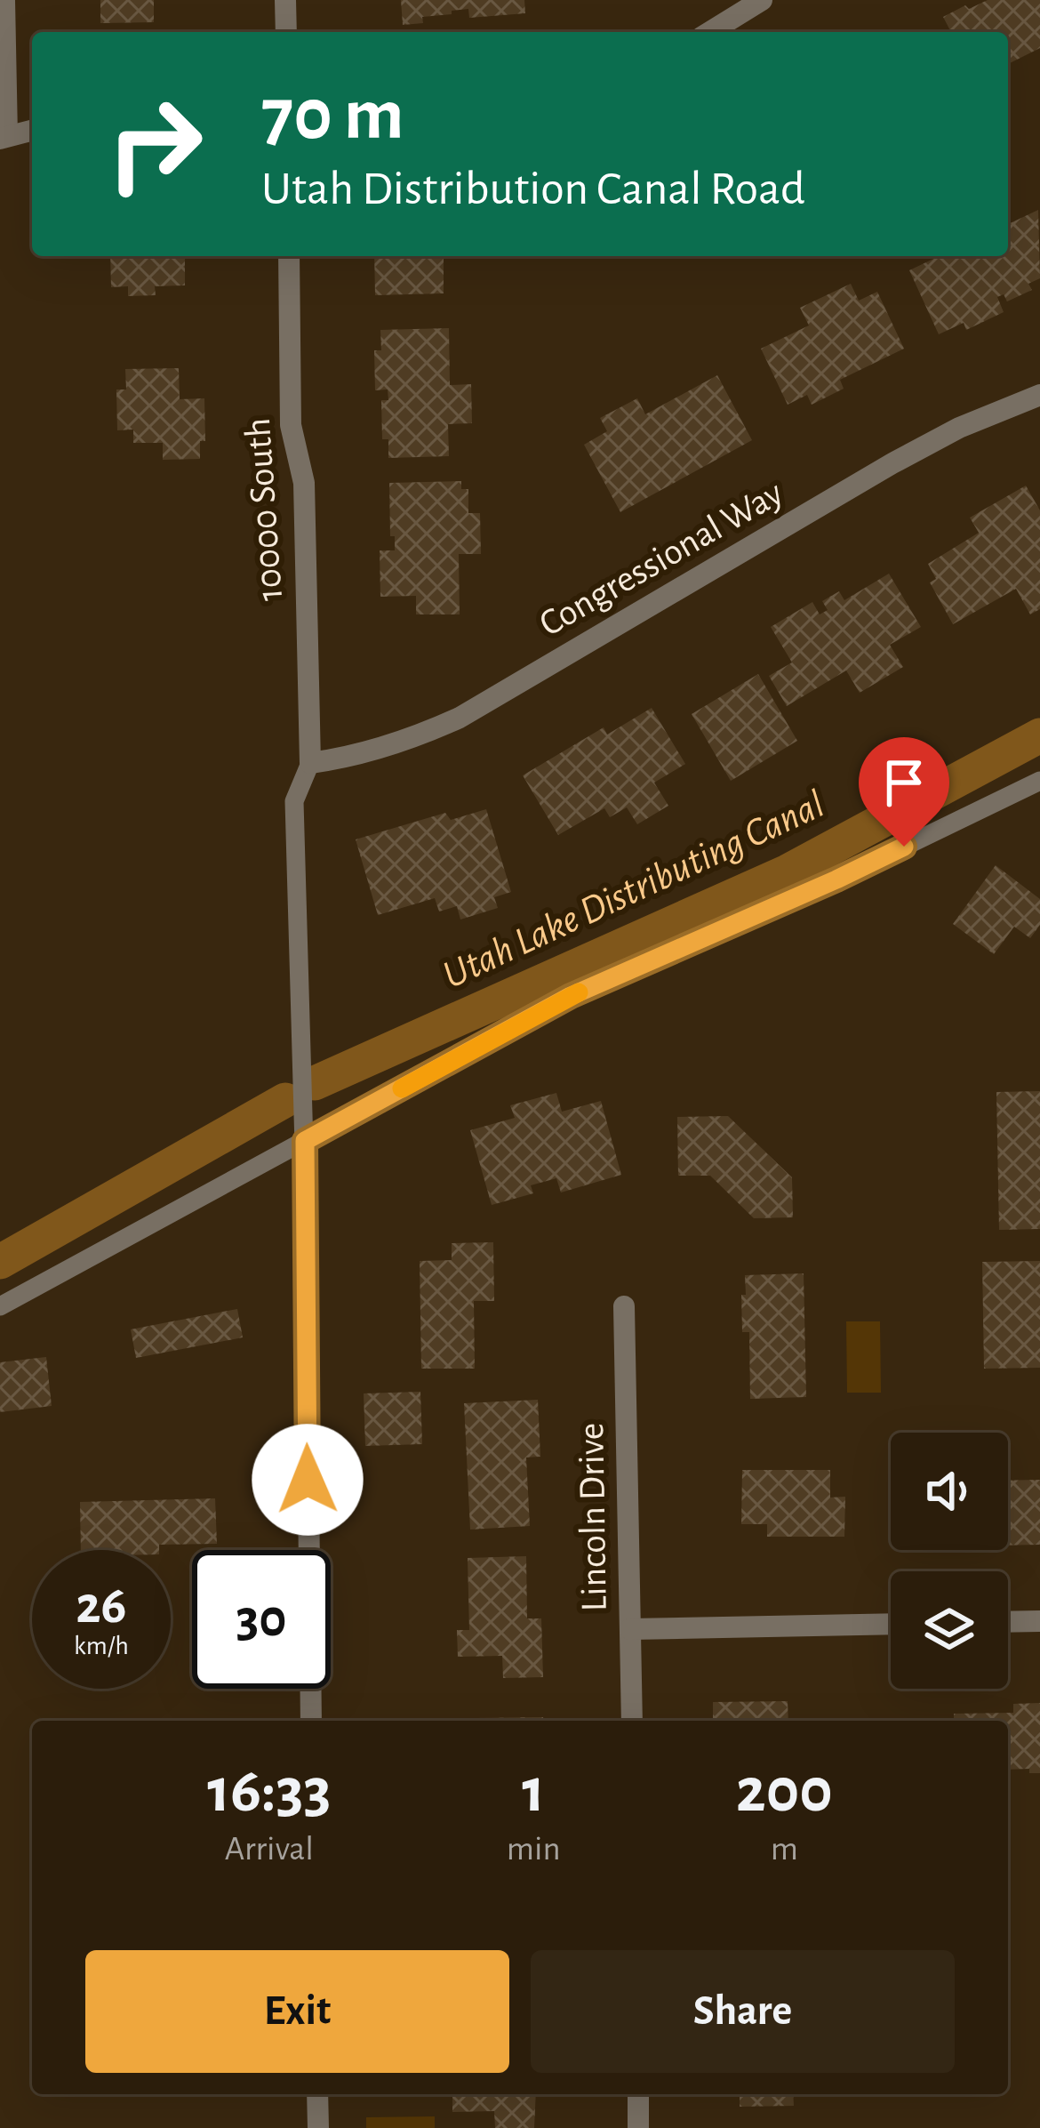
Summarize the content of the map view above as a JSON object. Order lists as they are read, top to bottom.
{
  "streets": {
    "street": ["10000 South", "Congressional Way", "Lincoln Drive"]
  },
  "crossings": [
    ["10000 South", "Congressional Way"]
  ],
  "water": ["Utah Lake Distributing Canal"],
  "page": {
    "turn": ["70 m", "Utah Distribution Canal Road"],
    "speed": "26 km/h",
    "limit": "30",
    "eta": [
      "16:33",
      "Arrival",
      "1",
      "min",
      "200",
      "m"
    ],
    "buttons": ["Exit", "Share"]
  }
}
